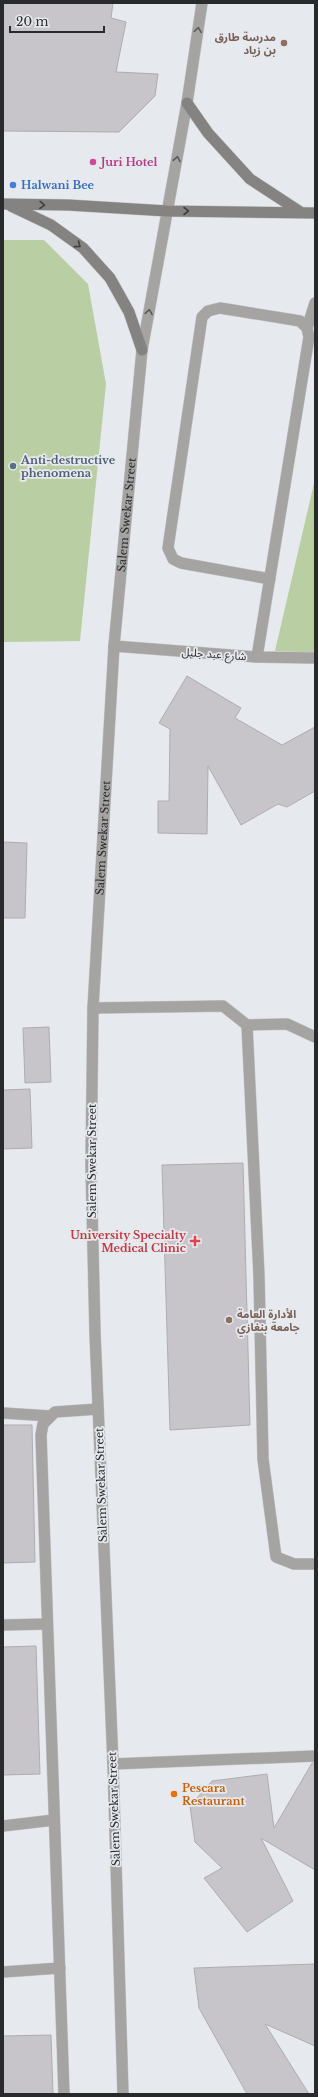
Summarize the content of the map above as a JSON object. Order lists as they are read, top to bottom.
{
  "streets": {
    "street": ["Salem Swekar Street", "شارع عبد جليل"]
  },
  "crossings": [
    ["Salem Swekar Street", "شارع عبد جليل"]
  ],
  "places": {
    "other": [
      "مدرسة طارق بن زياد",
      "Juri Hotel",
      "Halwani Bee",
      "Anti-destructive phenomena",
      "الأدارة العامة جامعة بنغازي",
      "Pescara Restaurant"
    ],
    "health": ["University Specialty Medical Clinic"]
  },
  "scale_bar": "20 m"
}
